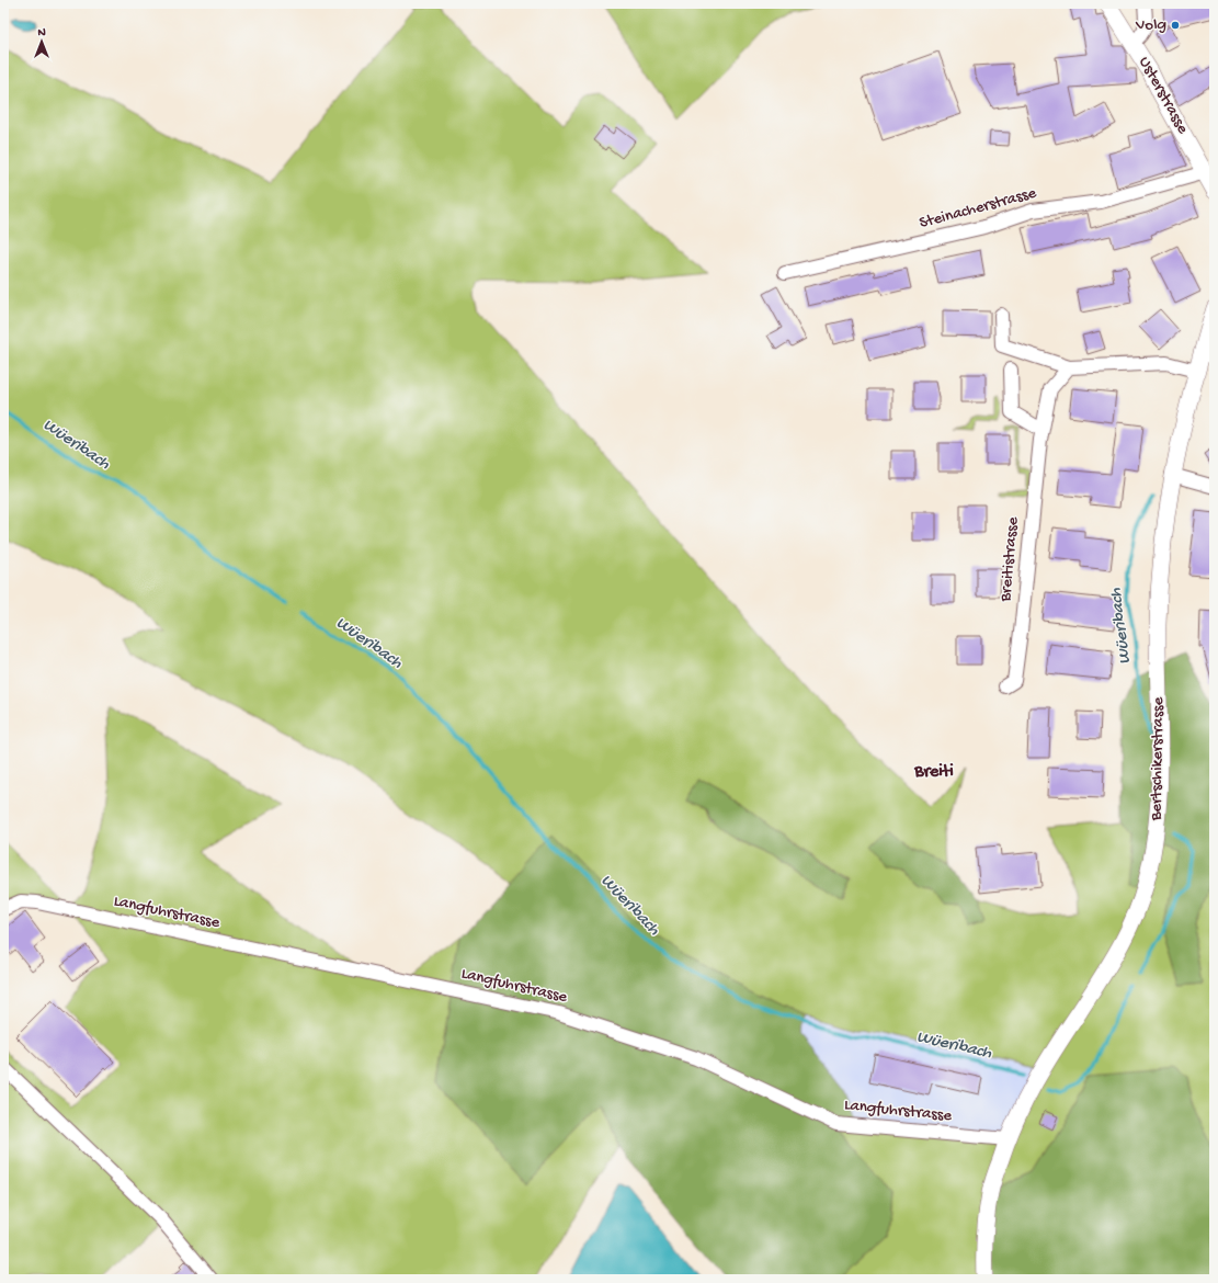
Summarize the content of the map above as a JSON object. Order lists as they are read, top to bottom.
{
  "streets": {
    "street": [
      "Usterstrasse",
      "Steinacherstrasse",
      "Breitistrasse",
      "Bertschikerstrasse",
      "Langfuhrstrasse"
    ]
  },
  "crossings": [
    ["Usterstrasse", "Steinacherstrasse"],
    ["Bertschikerstrasse", "Langfuhrstrasse"]
  ],
  "districts": ["Breiti"],
  "water": ["Wüeribach"],
  "places": ["Volg"],
  "north": "top"
}
